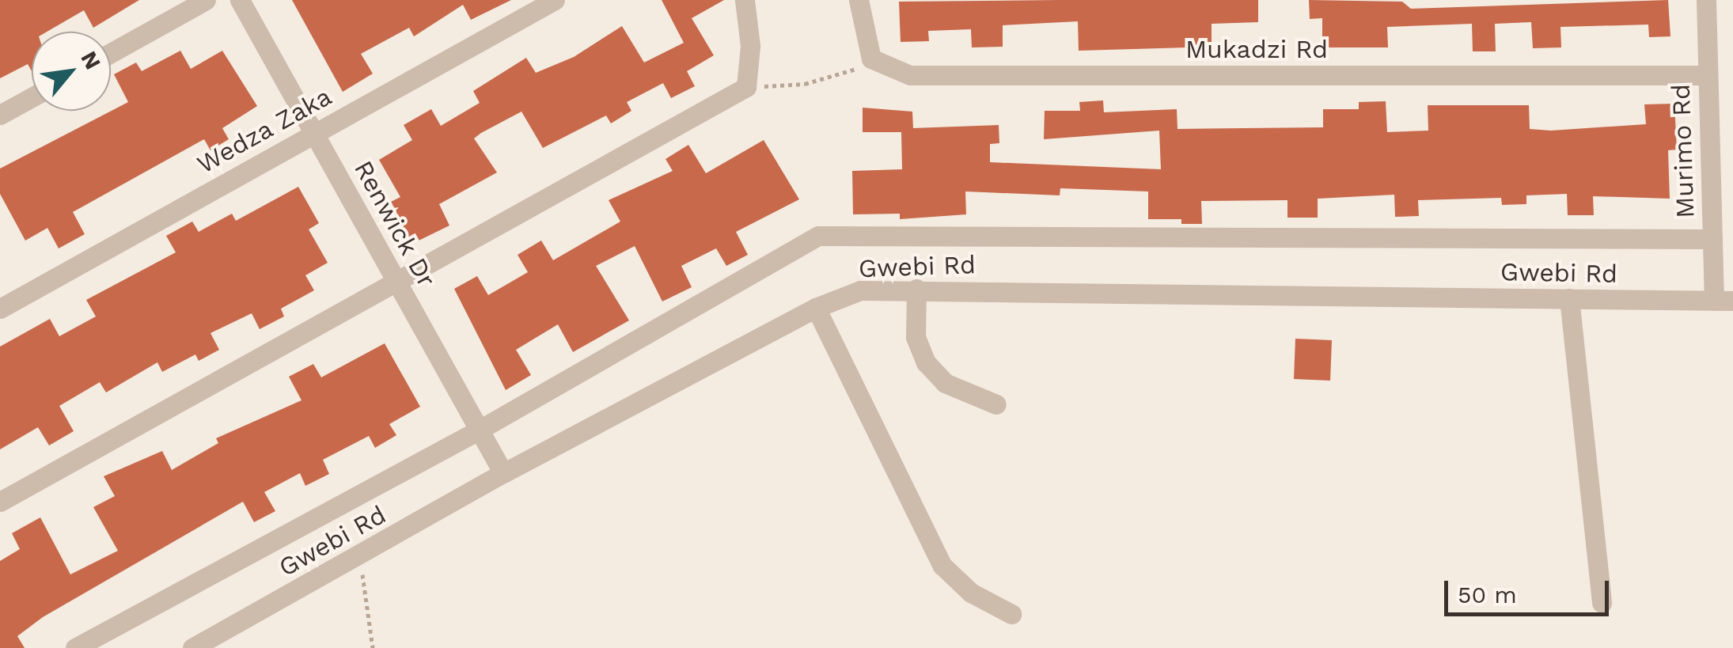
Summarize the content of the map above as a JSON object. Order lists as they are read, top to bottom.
{
  "streets": {
    "street": [
      "Mukadzi Rd",
      "Wedza Zaka",
      "Murimo Rd",
      "Renwick Dr",
      "Gwebi Rd"
    ]
  },
  "crossings": [
    ["Mukadzi Rd", "Murimo Rd"],
    ["Wedza Zaka", "Renwick Dr"],
    ["Murimo Rd", "Gwebi Rd"],
    ["Renwick Dr", "Gwebi Rd"]
  ],
  "scale_bar": "50 m",
  "north": "top right"
}
